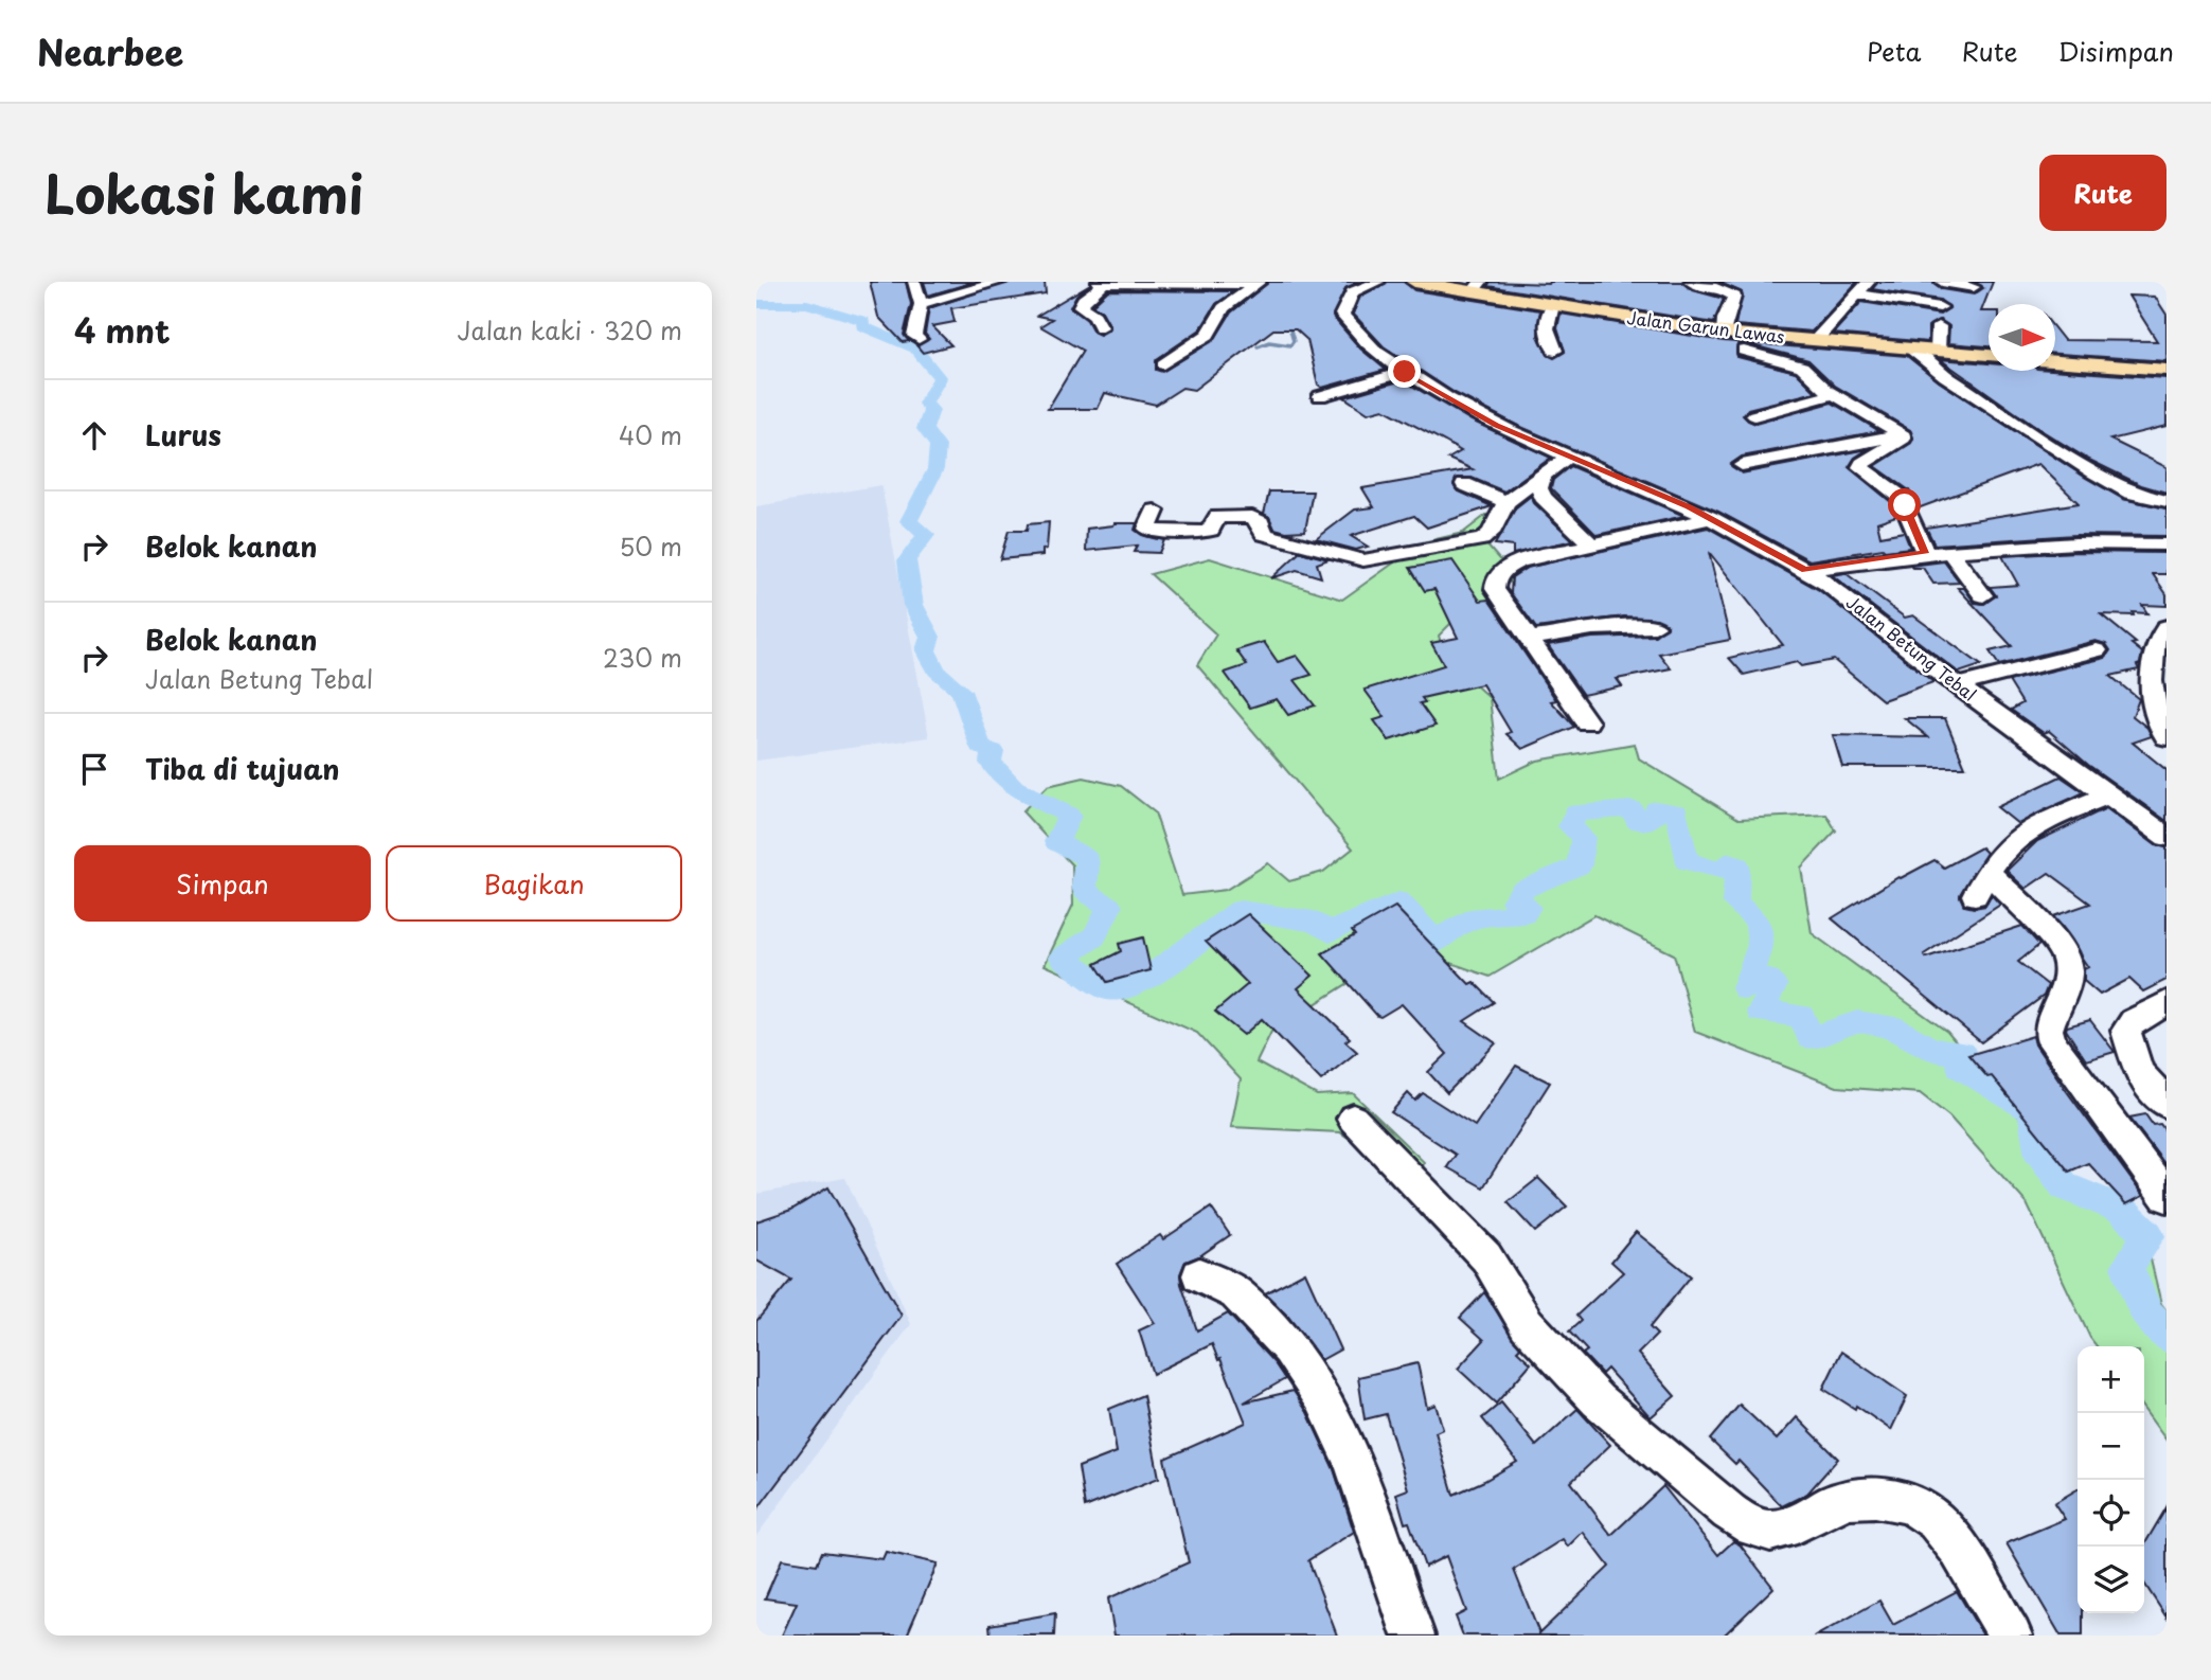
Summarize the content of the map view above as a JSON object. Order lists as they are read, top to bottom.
{
  "streets": {
    "main road": ["Jalan Garun Lawas"],
    "street": ["Jalan Betung Tebal"]
  },
  "north": "right",
  "page": {
    "header": "Nearbee",
    "nav": ["Peta", "Rute", "Disimpan"],
    "title": "Lokasi kami",
    "buttons": [
      "Rute",
      ["Simpan", "Bagikan"]
    ],
    "heading": ["4 mnt", "Jalan kaki · 320 m"],
    "list": [
      ["Lurus", "40 m"],
      ["Belok kanan", "50 m"],
      ["Belok kanan", "Jalan Betung Tebal", "230 m"],
      "Tiba di tujuan"
    ],
    "map_buttons": ["+", "−"]
  }
}
